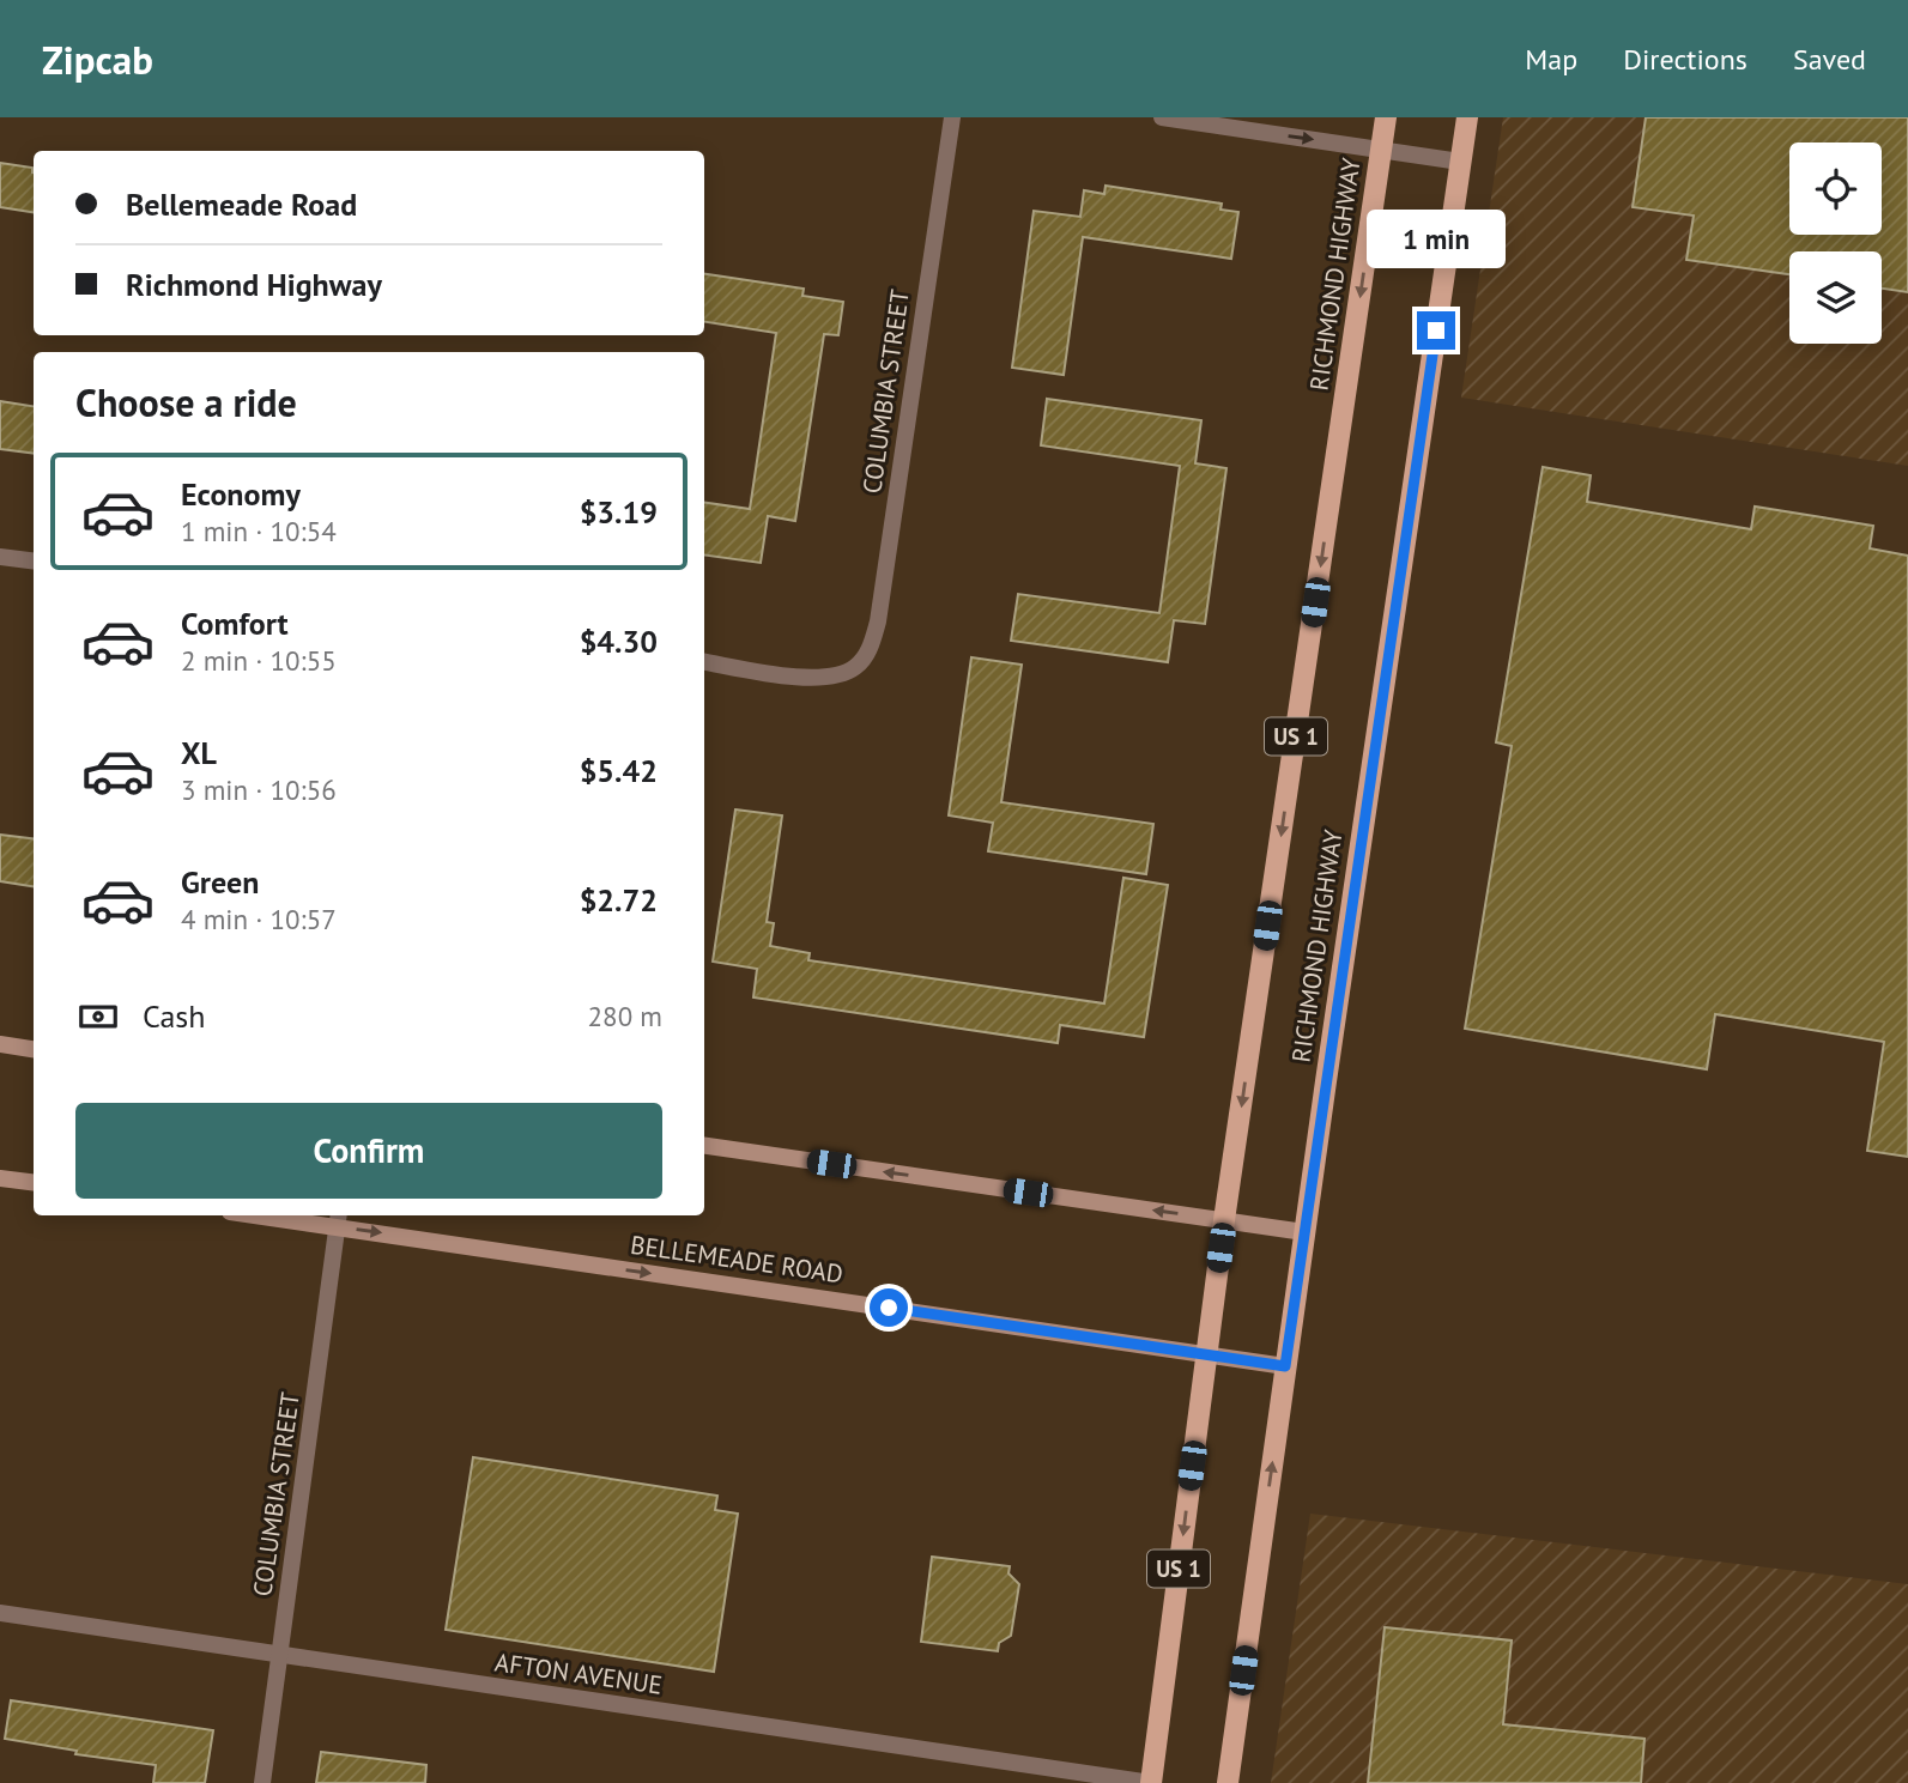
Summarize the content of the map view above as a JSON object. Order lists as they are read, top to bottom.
{
  "streets": {
    "main road": ["RICHMOND HIGHWAY", "US 1", "BELLEMEADE ROAD"],
    "street": ["COLUMBIA STREET", "AFTON AVENUE"]
  },
  "crossings": [
    ["RICHMOND HIGHWAY", "BELLEMEADE ROAD"],
    ["RICHMOND HIGHWAY", "AFTON AVENUE"],
    ["COLUMBIA STREET", "BELLEMEADE ROAD"],
    ["COLUMBIA STREET", "AFTON AVENUE"]
  ],
  "page": {
    "header": "Zipcab",
    "nav": ["Map", "Directions", "Saved"],
    "banner": ["Bellemeade Road", "Richmond Highway"],
    "bubble": "1 min",
    "heading": "Choose a ride",
    "list": [
      {
        "name": "Economy",
        "note": "1 min · 10:54",
        "value": "$3.19"
      },
      {
        "name": "Comfort",
        "note": "2 min · 10:55",
        "value": "$4.30"
      },
      {
        "name": "XL",
        "note": "3 min · 10:56",
        "value": "$5.42"
      },
      {
        "name": "Green",
        "note": "4 min · 10:57",
        "value": "$2.72"
      }
    ],
    "pay": ["Cash", "280 m"],
    "buttons": "Confirm"
  }
}
